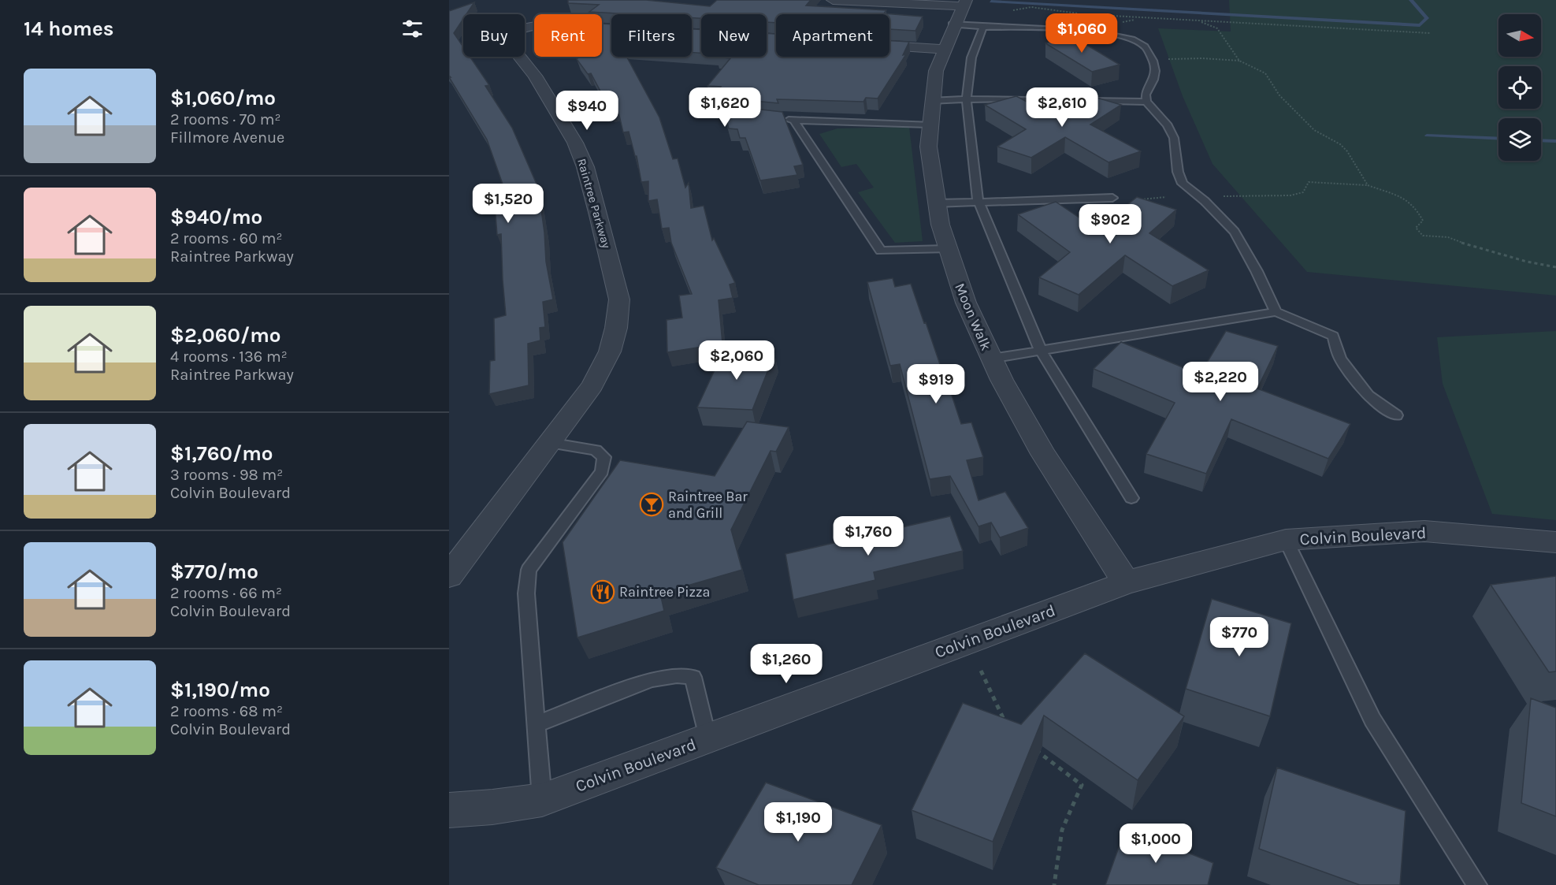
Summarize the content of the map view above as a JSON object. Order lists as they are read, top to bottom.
{
  "streets": {
    "street": ["Raintree Parkway", "Moon Walk", "Colvin Boulevard"]
  },
  "crossings": [
    ["Moon Walk", "Colvin Boulevard"]
  ],
  "places": {
    "bar": ["Raintree Bar and Grill"],
    "restaurant": ["Raintree Pizza"]
  },
  "north": "right",
  "page": {
    "heading": "14 homes",
    "price": [
      "$1,060",
      "$1,620",
      "$2,610",
      "$940",
      "$1,520",
      "$902",
      "$2,060",
      "$2,220",
      "$919",
      "$1,760",
      "$770",
      "$1,260",
      "$1,190",
      "$1,000"
    ],
    "chip": [
      "Buy",
      "Rent",
      "Filters",
      "New",
      "Apartment"
    ],
    "list": [
      {
        "name": "$1,060/mo",
        "note": "2 rooms · 70 m² · Fillmore Avenue"
      },
      {
        "name": "$940/mo",
        "note": "2 rooms · 60 m² · Raintree Parkway"
      },
      {
        "name": "$2,060/mo",
        "note": "4 rooms · 136 m² · Raintree Parkway"
      },
      {
        "name": "$1,760/mo",
        "note": "3 rooms · 98 m² · Colvin Boulevard"
      },
      {
        "name": "$770/mo",
        "note": "2 rooms · 66 m² · Colvin Boulevard"
      },
      {
        "name": "$1,190/mo",
        "note": "2 rooms · 68 m² · Colvin Boulevard"
      }
    ]
  }
}
